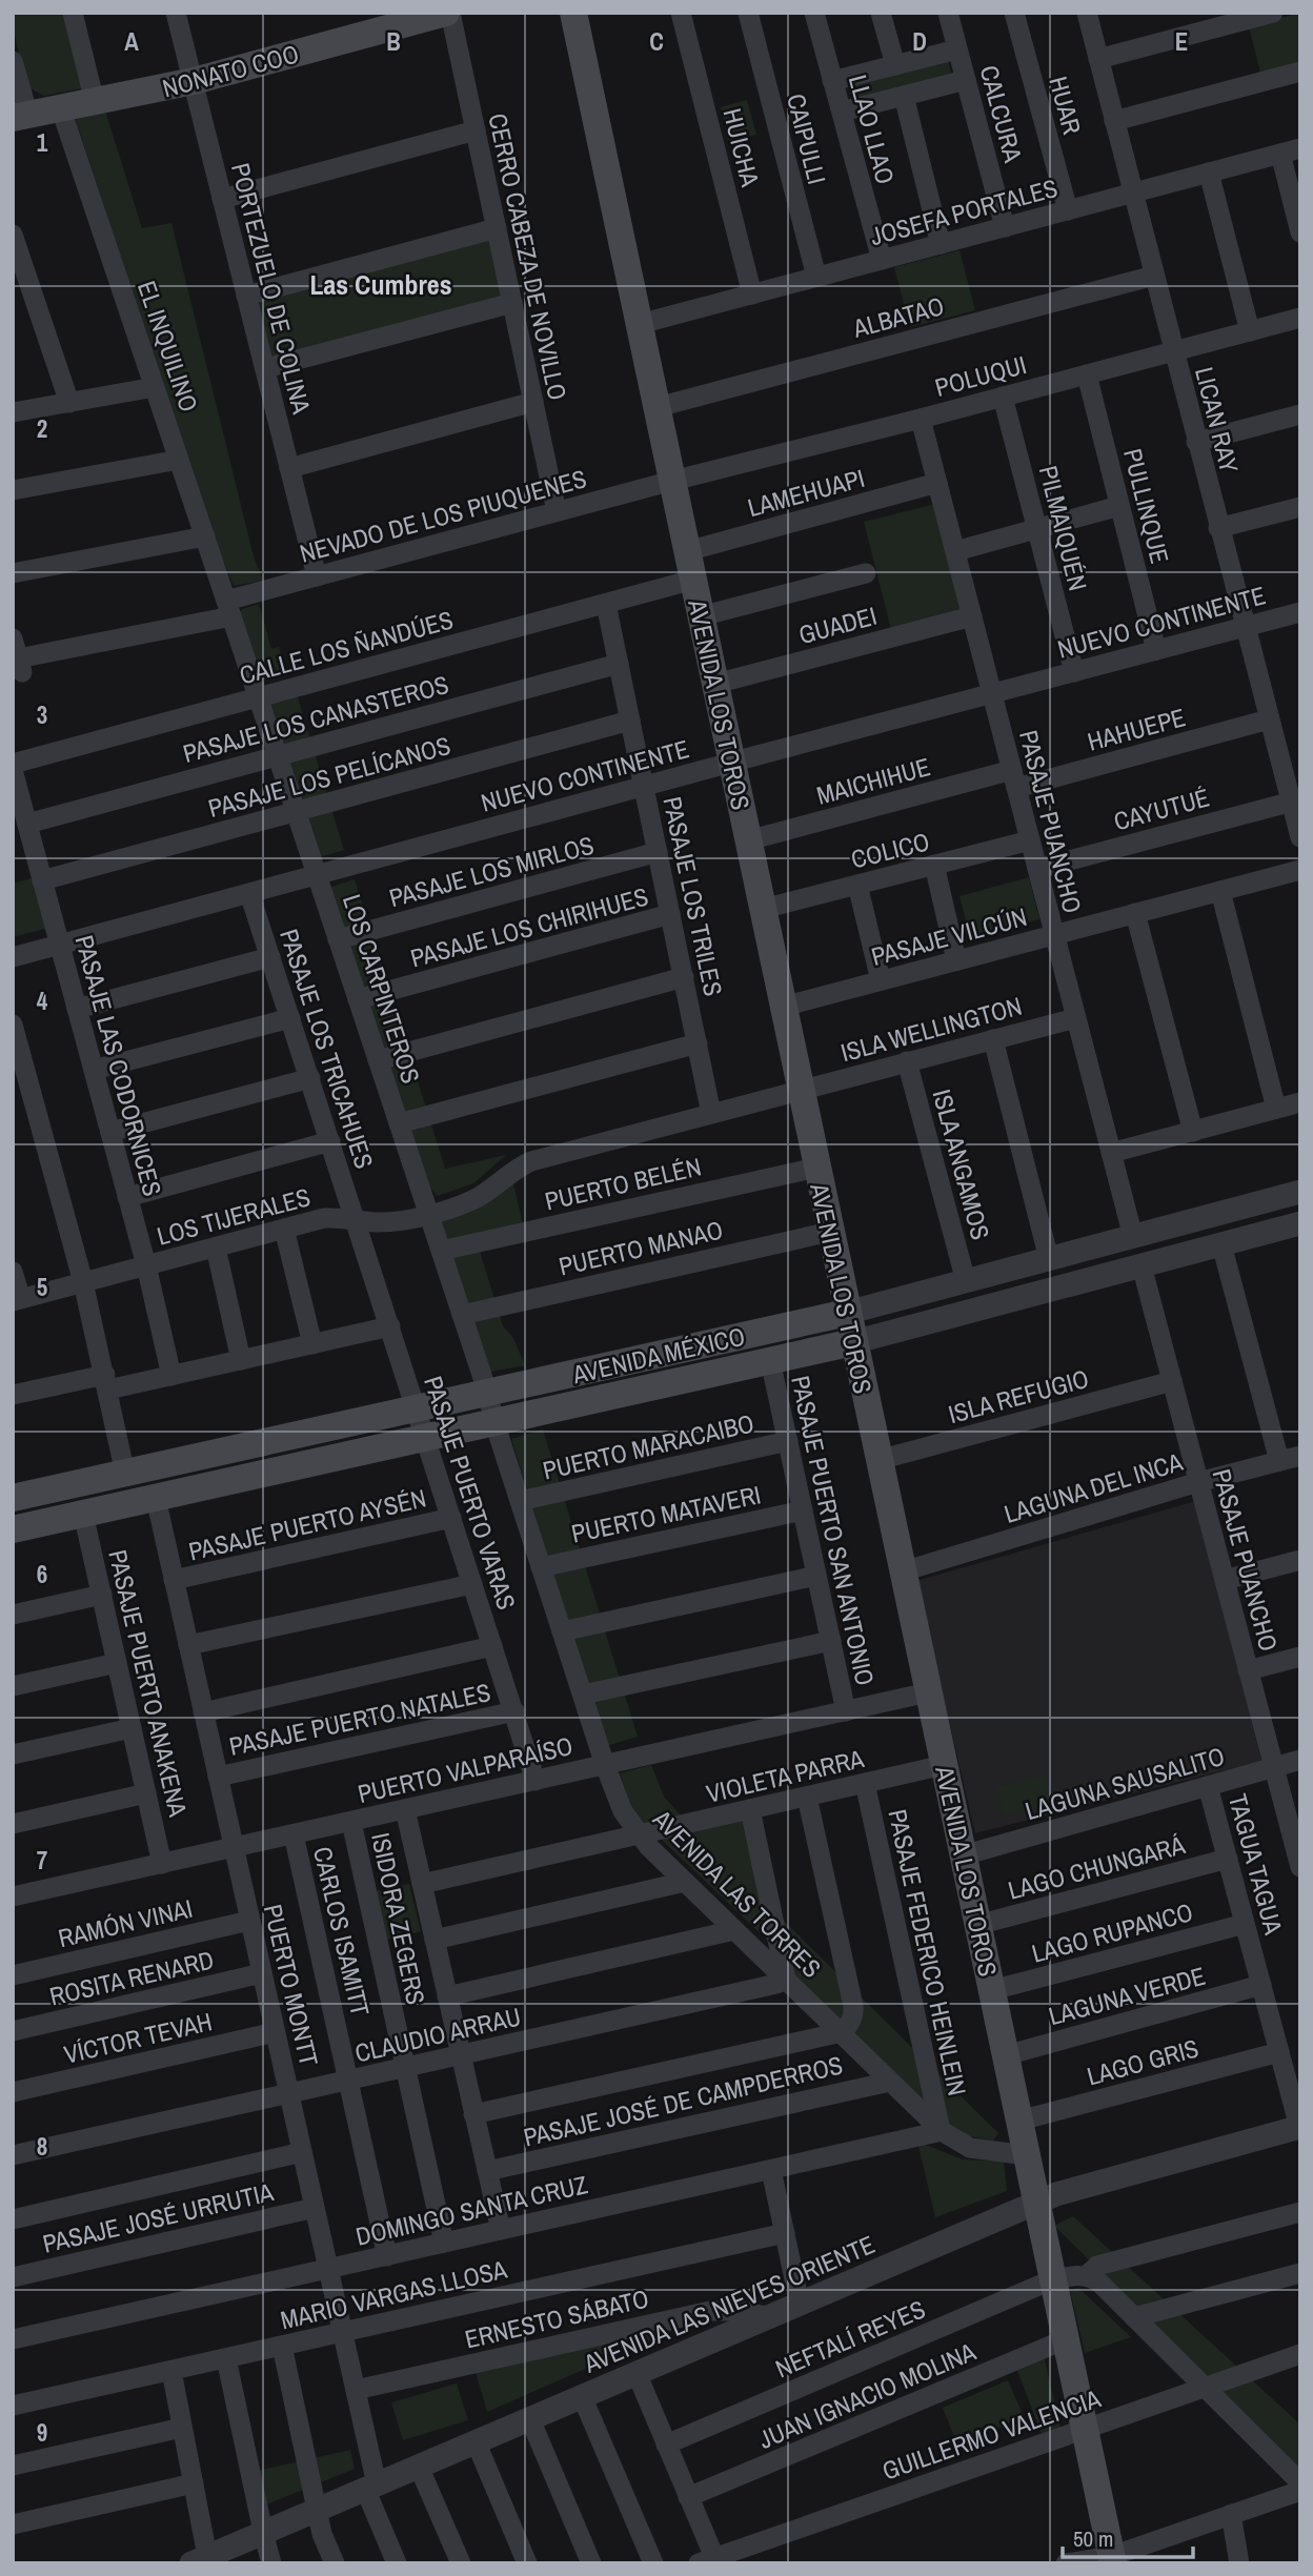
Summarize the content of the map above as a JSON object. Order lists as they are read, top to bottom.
{
  "streets": {
    "main road": ["NONATO COO", "AVENIDA LOS TOROS", "AVENIDA MÉXICO"],
    "street": [
      "HUAR",
      "CALCURA",
      "LLAO LLAO",
      "CAIPULLI",
      "HUICHA",
      "JOSEFA PORTALES",
      "CERRO CABEZA DE NOVILLO",
      "PORTEZUELO DE COLINA",
      "ALBATAO",
      "EL INQUILINO",
      "POLUQUI",
      "LICAN RAY",
      "LAMEHUAPI",
      "PULLINQUE",
      "NEVADO DE LOS PIUQUENES",
      "PILMAIQUÉN",
      "NUEVO CONTINENTE",
      "GUADEI",
      "CALLE LOS ÑANDÚES",
      "PASAJE LOS CANASTEROS",
      "HAHUEPE",
      "PASAJE LOS PELÍCANOS",
      "MAICHIHUE",
      "CAYUTUÉ",
      "PASAJE PUANCHO",
      "COLICO",
      "PASAJE LOS MIRLOS",
      "PASAJE LOS TRILES",
      "PASAJE LOS CHIRIHUES",
      "PASAJE VILCÚN",
      "LOS CARPINTEROS",
      "ISLA WELLINGTON",
      "PASAJE LOS TRICAHUES",
      "PASAJE LAS CODORNICES",
      "ISLA ANGAMOS",
      "PUERTO BELÉN",
      "LOS TIJERALES",
      "PUERTO MANAO",
      "ISLA REFUGIO",
      "PUERTO MARACAIBO",
      "LAGUNA DEL INCA",
      "PASAJE PUERTO VARAS",
      "PUERTO MATAVERI",
      "PASAJE PUERTO AYSÉN",
      "PASAJE PUERTO SAN ANTONIO",
      "PASAJE PUERTO ANAKENA",
      "PASAJE PUERTO NATALES",
      "PUERTO VALPARAÍSO",
      "VIOLETA PARRA",
      "LAGUNA SAUSALITO",
      "TAGUA TAGUA",
      "LAGO CHUNGARÁ",
      "AVENIDA LAS TORRES",
      "ISIDORA ZEGERS",
      "RAMÓN VINAI",
      "CARLOS ISAMITT",
      "LAGO RUPANCO",
      "PASAJE FEDERICO HEINLEIN",
      "ROSITA RENARD",
      "PUERTO MONTT",
      "LAGUNA VERDE",
      "CLAUDIO ARRAU",
      "VÍCTOR TEVAH",
      "LAGO GRIS",
      "PASAJE JOSÉ DE CAMPDERROS",
      "DOMINGO SANTA CRUZ",
      "PASAJE JOSÉ URRUTIA",
      "MARIO VARGAS LLOSA",
      "AVENIDA LAS NIEVES ORIENTE",
      "ERNESTO SÁBATO",
      "NEFTALÍ REYES",
      "JUAN IGNACIO MOLINA",
      "GUILLERMO VALENCIA"
    ]
  },
  "crossings": [
    ["NONATO COO", "CERRO CABEZA DE NOVILLO"],
    ["NONATO COO", "PORTEZUELO DE COLINA"],
    ["NONATO COO", "EL INQUILINO"],
    ["HUAR", "JOSEFA PORTALES"],
    ["CALCURA", "JOSEFA PORTALES"],
    ["LLAO LLAO", "JOSEFA PORTALES"],
    ["CAIPULLI", "JOSEFA PORTALES"],
    ["HUICHA", "JOSEFA PORTALES"],
    ["JOSEFA PORTALES", "LICAN RAY"],
    ["JOSEFA PORTALES", "AVENIDA LOS TOROS"],
    ["CERRO CABEZA DE NOVILLO", "NEVADO DE LOS PIUQUENES"],
    ["PORTEZUELO DE COLINA", "NEVADO DE LOS PIUQUENES"],
    ["ALBATAO", "LICAN RAY"],
    ["ALBATAO", "AVENIDA LOS TOROS"],
    ["EL INQUILINO", "NEVADO DE LOS PIUQUENES"],
    ["EL INQUILINO", "LOS CARPINTEROS"],
    ["POLUQUI", "LICAN RAY"],
    ["POLUQUI", "PULLINQUE"],
    ["POLUQUI", "NEVADO DE LOS PIUQUENES"],
    ["POLUQUI", "PILMAIQUÉN"],
    ["POLUQUI", "AVENIDA LOS TOROS"],
    ["POLUQUI", "PASAJE PUANCHO"],
    ["LICAN RAY", "NUEVO CONTINENTE"],
    ["LICAN RAY", "HAHUEPE"],
    ["LICAN RAY", "CAYUTUÉ"],
    ["LAMEHUAPI", "AVENIDA LOS TOROS"],
    ["LAMEHUAPI", "PASAJE PUANCHO"],
    ["PULLINQUE", "NUEVO CONTINENTE"],
    ["NEVADO DE LOS PIUQUENES", "AVENIDA LOS TOROS"],
    ["NEVADO DE LOS PIUQUENES", "LOS CARPINTEROS"],
    ["PILMAIQUÉN", "NUEVO CONTINENTE"],
    ["NUEVO CONTINENTE", "AVENIDA LOS TOROS"],
    ["NUEVO CONTINENTE", "PASAJE PUANCHO"],
    ["NUEVO CONTINENTE", "PASAJE LOS TRILES"],
    ["NUEVO CONTINENTE", "LOS CARPINTEROS"],
    ["NUEVO CONTINENTE", "PASAJE LOS TRICAHUES"],
    ["NUEVO CONTINENTE", "PASAJE LAS CODORNICES"],
    ["GUADEI", "AVENIDA LOS TOROS"],
    ["GUADEI", "PASAJE PUANCHO"],
    ["CALLE LOS ÑANDÚES", "AVENIDA LOS TOROS"],
    ["CALLE LOS ÑANDÚES", "PASAJE LOS TRILES"],
    ["CALLE LOS ÑANDÚES", "LOS CARPINTEROS"],
    ["AVENIDA LOS TOROS", "MAICHIHUE"],
    ["AVENIDA LOS TOROS", "COLICO"],
    ["AVENIDA LOS TOROS", "PASAJE VILCÚN"],
    ["AVENIDA LOS TOROS", "ISLA WELLINGTON"],
    ["AVENIDA LOS TOROS", "PUERTO BELÉN"],
    ["AVENIDA LOS TOROS", "LOS TIJERALES"],
    ["AVENIDA LOS TOROS", "PUERTO MANAO"],
    ["AVENIDA LOS TOROS", "AVENIDA MÉXICO"],
    ["AVENIDA LOS TOROS", "ISLA REFUGIO"],
    ["AVENIDA LOS TOROS", "LAGUNA DEL INCA"],
    ["AVENIDA LOS TOROS", "PUERTO VALPARAÍSO"],
    ["AVENIDA LOS TOROS", "VIOLETA PARRA"],
    ["AVENIDA LOS TOROS", "LAGUNA SAUSALITO"],
    ["AVENIDA LOS TOROS", "LAGO CHUNGARÁ"],
    ["AVENIDA LOS TOROS", "AVENIDA LAS TORRES"],
    ["AVENIDA LOS TOROS", "LAGO RUPANCO"],
    ["AVENIDA LOS TOROS", "LAGUNA VERDE"],
    ["AVENIDA LOS TOROS", "LAGO GRIS"],
    ["AVENIDA LOS TOROS", "AVENIDA LAS NIEVES ORIENTE"],
    ["AVENIDA LOS TOROS", "NEFTALÍ REYES"],
    ["AVENIDA LOS TOROS", "JUAN IGNACIO MOLINA"],
    ["AVENIDA LOS TOROS", "GUILLERMO VALENCIA"],
    ["PASAJE LOS CANASTEROS", "PASAJE LOS TRILES"],
    ["PASAJE LOS CANASTEROS", "LOS CARPINTEROS"],
    ["PASAJE LOS CANASTEROS", "PASAJE LAS CODORNICES"],
    ["HAHUEPE", "MAICHIHUE"],
    ["HAHUEPE", "PASAJE PUANCHO"],
    ["PASAJE LOS PELÍCANOS", "PASAJE LOS TRILES"],
    ["PASAJE LOS PELÍCANOS", "LOS CARPINTEROS"],
    ["PASAJE LOS PELÍCANOS", "PASAJE LAS CODORNICES"],
    ["MAICHIHUE", "PASAJE PUANCHO"],
    ["CAYUTUÉ", "PASAJE PUANCHO"],
    ["PASAJE PUANCHO", "COLICO"],
    ["PASAJE PUANCHO", "PASAJE VILCÚN"],
    ["PASAJE PUANCHO", "ISLA WELLINGTON"],
    ["PASAJE PUANCHO", "AVENIDA MÉXICO"],
    ["PASAJE PUANCHO", "ISLA REFUGIO"],
    ["PASAJE PUANCHO", "LAGUNA DEL INCA"],
    ["PASAJE PUANCHO", "LAGUNA SAUSALITO"],
    ["PASAJE LOS MIRLOS", "PASAJE LOS TRILES"],
    ["PASAJE LOS MIRLOS", "LOS CARPINTEROS"],
    ["PASAJE LOS TRILES", "PASAJE LOS CHIRIHUES"],
    ["PASAJE LOS TRILES", "LOS TIJERALES"],
    ["PASAJE LOS CHIRIHUES", "LOS CARPINTEROS"],
    ["LOS CARPINTEROS", "PUERTO BELÉN"],
    ["LOS CARPINTEROS", "LOS TIJERALES"],
    ["LOS CARPINTEROS", "PUERTO MANAO"],
    ["LOS CARPINTEROS", "AVENIDA MÉXICO"],
    ["LOS CARPINTEROS", "AVENIDA LAS TORRES"],
    ["ISLA WELLINGTON", "ISLA ANGAMOS"],
    ["ISLA WELLINGTON", "LOS TIJERALES"],
    ["PASAJE LOS TRICAHUES", "LOS TIJERALES"],
    ["PASAJE LOS TRICAHUES", "PASAJE PUERTO VARAS"],
    ["PASAJE LAS CODORNICES", "LOS TIJERALES"],
    ["ISLA ANGAMOS", "AVENIDA MÉXICO"],
    ["LOS TIJERALES", "PASAJE PUERTO VARAS"],
    ["AVENIDA MÉXICO", "PASAJE PUERTO VARAS"],
    ["AVENIDA MÉXICO", "PASAJE PUERTO SAN ANTONIO"],
    ["AVENIDA MÉXICO", "PASAJE PUERTO ANAKENA"],
    ["AVENIDA MÉXICO", "AVENIDA LAS TORRES"],
    ["AVENIDA MÉXICO", "PUERTO MONTT"],
    ["PUERTO MARACAIBO", "PASAJE PUERTO SAN ANTONIO"],
    ["PUERTO MARACAIBO", "AVENIDA LAS TORRES"],
    ["PASAJE PUERTO VARAS", "PASAJE PUERTO AYSÉN"],
    ["PASAJE PUERTO VARAS", "PASAJE PUERTO NATALES"],
    ["PASAJE PUERTO VARAS", "PUERTO VALPARAÍSO"],
    ["PUERTO MATAVERI", "PASAJE PUERTO SAN ANTONIO"],
    ["PUERTO MATAVERI", "AVENIDA LAS TORRES"],
    ["PASAJE PUERTO AYSÉN", "PUERTO MONTT"],
    ["PASAJE PUERTO SAN ANTONIO", "PUERTO VALPARAÍSO"],
    ["PASAJE PUERTO ANAKENA", "PUERTO VALPARAÍSO"],
    ["PASAJE PUERTO NATALES", "PUERTO MONTT"],
    ["PUERTO VALPARAÍSO", "AVENIDA LAS TORRES"],
    ["PUERTO VALPARAÍSO", "ISIDORA ZEGERS"],
    ["PUERTO VALPARAÍSO", "CARLOS ISAMITT"],
    ["PUERTO VALPARAÍSO", "PUERTO MONTT"],
    ["VIOLETA PARRA", "AVENIDA LAS TORRES"],
    ["VIOLETA PARRA", "PASAJE FEDERICO HEINLEIN"],
    ["LAGUNA SAUSALITO", "TAGUA TAGUA"],
    ["TAGUA TAGUA", "LAGO CHUNGARÁ"],
    ["TAGUA TAGUA", "LAGO RUPANCO"],
    ["TAGUA TAGUA", "LAGUNA VERDE"],
    ["TAGUA TAGUA", "LAGO GRIS"],
    ["TAGUA TAGUA", "AVENIDA LAS NIEVES ORIENTE"],
    ["AVENIDA LAS TORRES", "PASAJE FEDERICO HEINLEIN"],
    ["AVENIDA LAS TORRES", "CLAUDIO ARRAU"],
    ["AVENIDA LAS TORRES", "PASAJE JOSÉ DE CAMPDERROS"],
    ["AVENIDA LAS TORRES", "DOMINGO SANTA CRUZ"],
    ["ISIDORA ZEGERS", "CLAUDIO ARRAU"],
    ["ISIDORA ZEGERS", "DOMINGO SANTA CRUZ"],
    ["RAMÓN VINAI", "PUERTO MONTT"],
    ["CARLOS ISAMITT", "CLAUDIO ARRAU"],
    ["CARLOS ISAMITT", "DOMINGO SANTA CRUZ"],
    ["PASAJE FEDERICO HEINLEIN", "DOMINGO SANTA CRUZ"],
    ["ROSITA RENARD", "PUERTO MONTT"],
    ["PUERTO MONTT", "CLAUDIO ARRAU"],
    ["PUERTO MONTT", "VÍCTOR TEVAH"],
    ["PUERTO MONTT", "DOMINGO SANTA CRUZ"],
    ["PUERTO MONTT", "PASAJE JOSÉ URRUTIA"],
    ["PUERTO MONTT", "MARIO VARGAS LLOSA"],
    ["PUERTO MONTT", "AVENIDA LAS NIEVES ORIENTE"],
    ["PUERTO MONTT", "ERNESTO SÁBATO"],
    ["AVENIDA LAS NIEVES ORIENTE", "ERNESTO SÁBATO"]
  ],
  "districts": ["Las Cumbres"],
  "scale_bar": "50 m",
  "grid": {
    "columns": [
      "A",
      "B",
      "C",
      "D",
      "E"
    ],
    "rows": [
      "1",
      "2",
      "3",
      "4",
      "5",
      "6",
      "7",
      "8",
      "9"
    ]
  }
}
